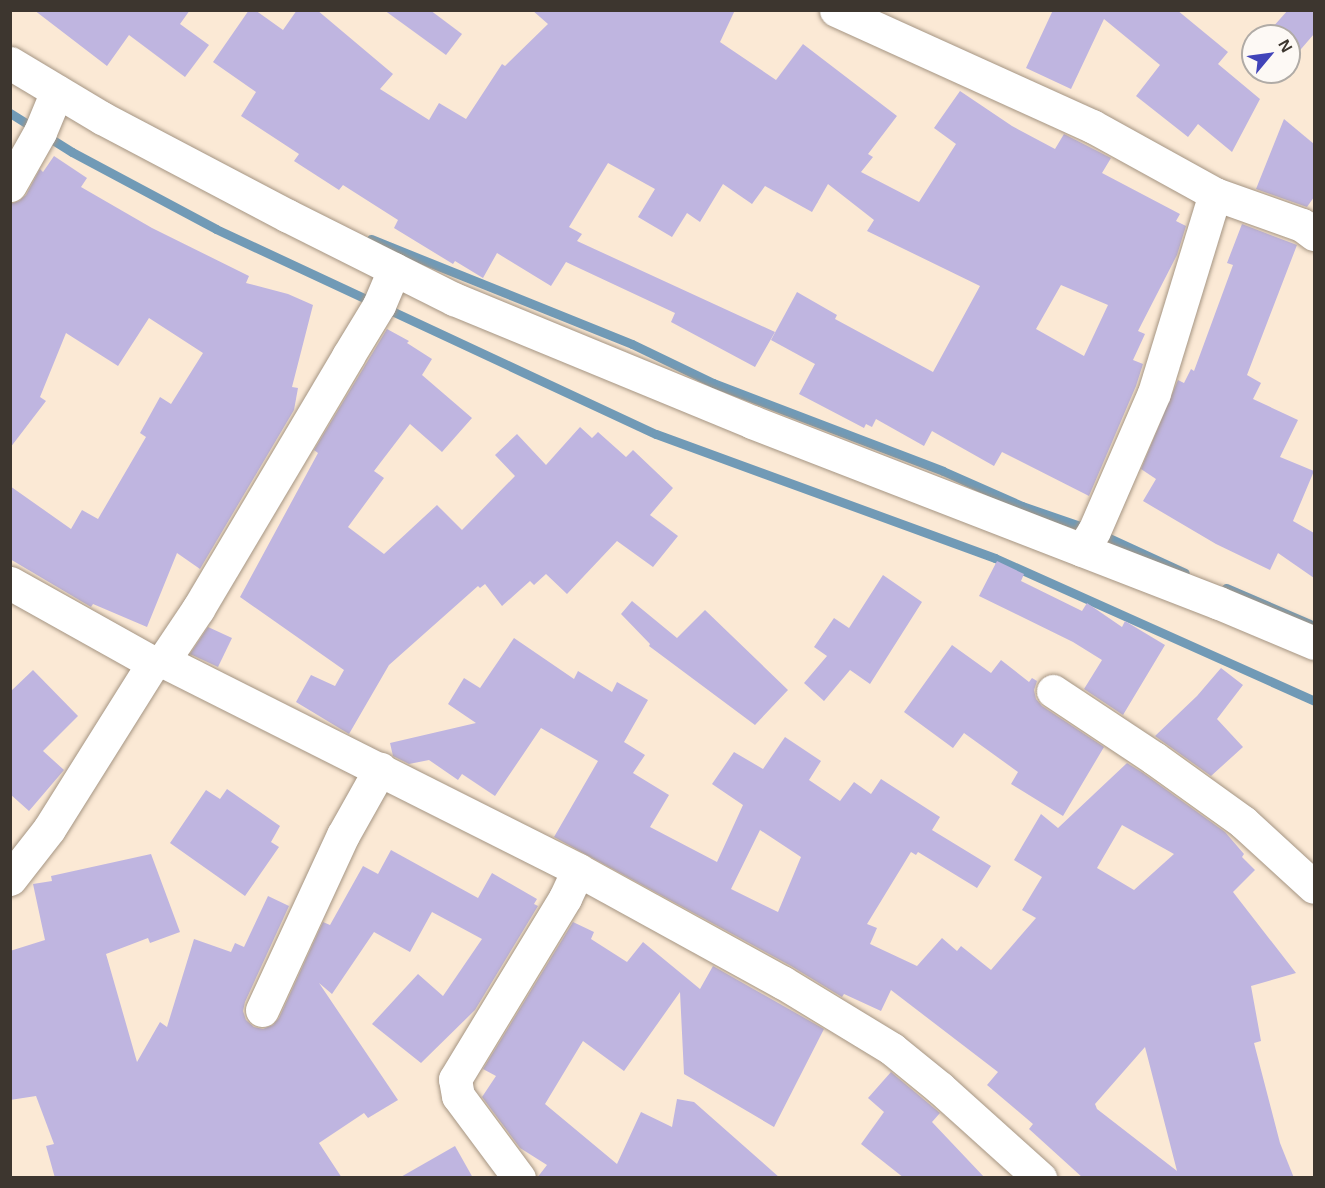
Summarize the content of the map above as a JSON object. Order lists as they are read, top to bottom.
{
  "north": "top right"
}
